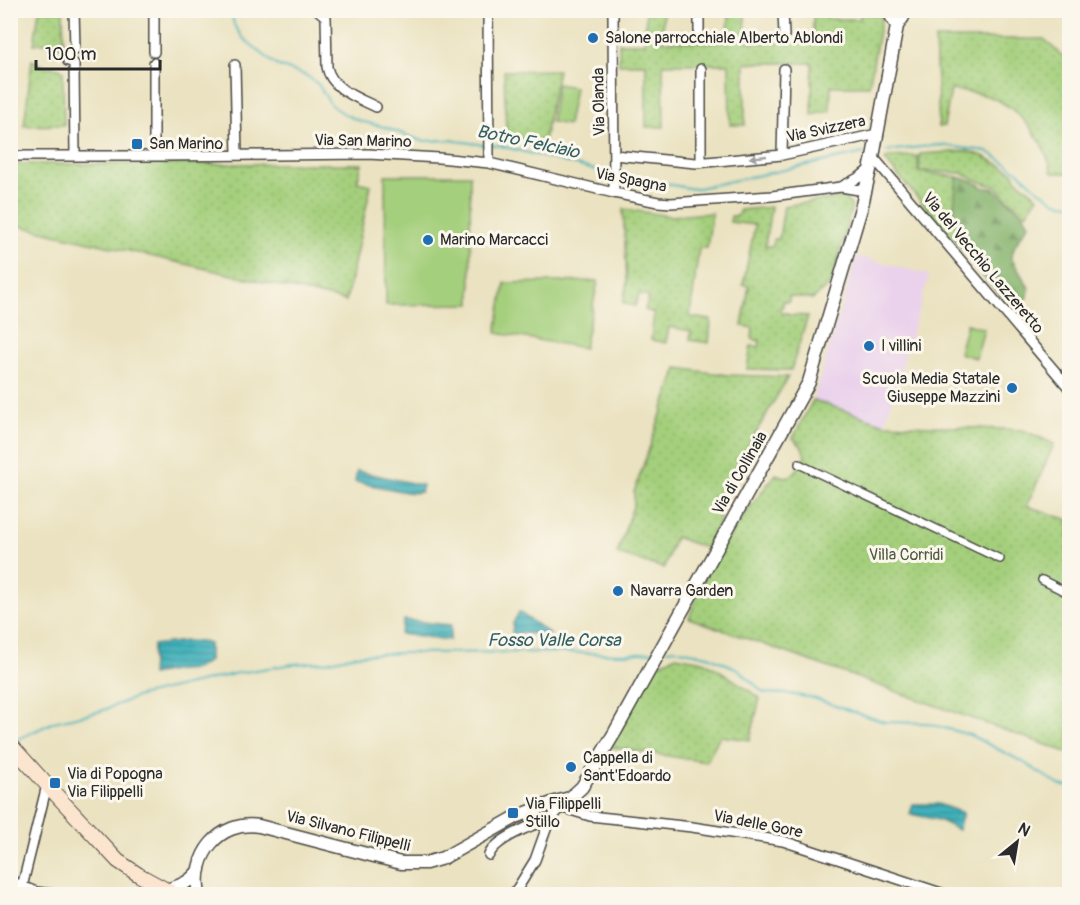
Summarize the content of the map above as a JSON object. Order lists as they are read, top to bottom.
{
  "streets": {
    "street": [
      "Via Olanda",
      "Via Svizzera",
      "Via San Marino",
      "Via Spagna",
      "Via del Vecchio Lazzeretto",
      "Via di Collinaia",
      "Via delle Gore",
      "Via Silvano Filippelli"
    ]
  },
  "crossings": [
    ["Via Olanda", "Via Svizzera"],
    ["Via Olanda", "Via Spagna"],
    ["Via Svizzera", "Via di Collinaia"],
    ["Via San Marino", "Via Spagna"],
    ["Via Spagna", "Via del Vecchio Lazzeretto"],
    ["Via Spagna", "Via di Collinaia"],
    ["Via del Vecchio Lazzeretto", "Via di Collinaia"],
    ["Via di Collinaia", "Via delle Gore"],
    ["Via di Collinaia", "Via Silvano Filippelli"]
  ],
  "water": ["Botro Felciaio", "Fosso Valle Corsa"],
  "parks": ["Villa Corridi"],
  "places": {
    "other": [
      "Salone parrocchiale Alberto Ablondi",
      "Marino Marcacci",
      "I villini",
      "Scuola Media Statale Giuseppe Mazzini",
      "Navarra Garden",
      "Cappella di Sant'Edoardo"
    ],
    "transit": ["San Marino", "Via di Popogna Via Filippelli", "Via Filippelli Stillo"]
  },
  "scale_bar": "100 m",
  "north": "top right"
}
